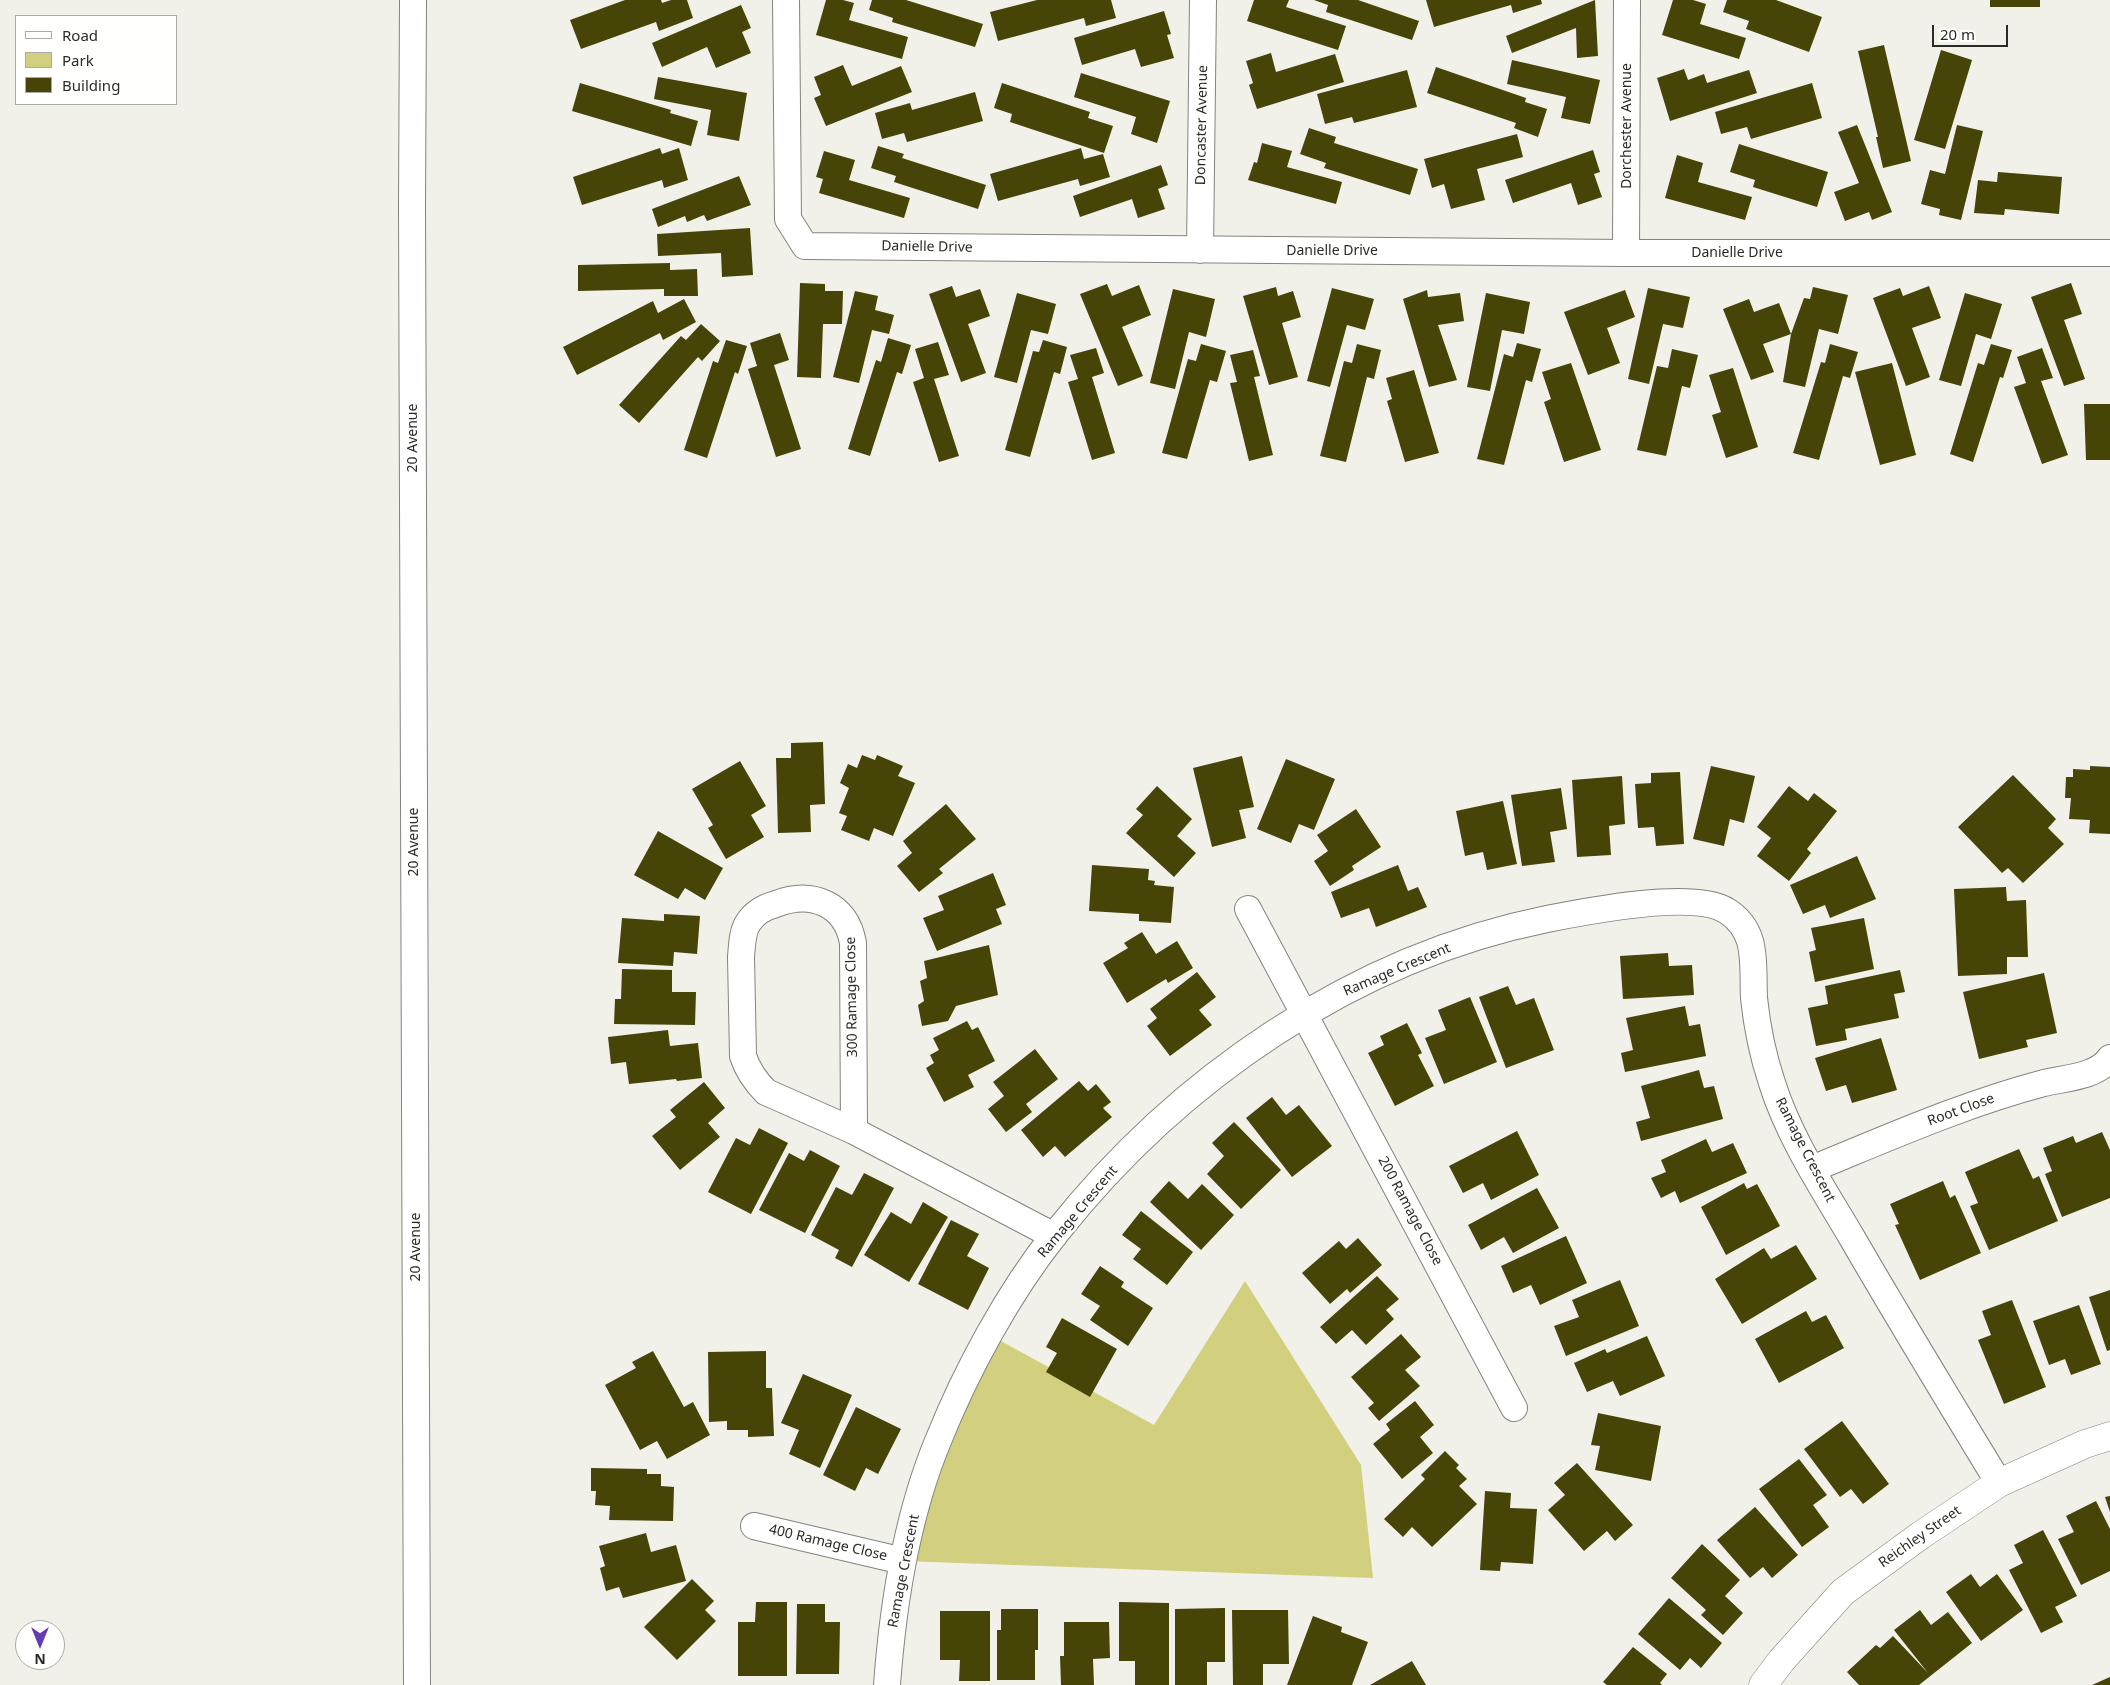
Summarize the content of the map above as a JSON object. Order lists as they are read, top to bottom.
{
  "streets": {
    "street": [
      "Doncaster Avenue",
      "Dorchester Avenue",
      "Danielle Drive",
      "20 Avenue",
      "Ramage Crescent",
      "300 Ramage Close",
      "Root Close",
      "200 Ramage Close",
      "Reichley Street",
      "400 Ramage Close"
    ]
  },
  "crossings": [
    ["Doncaster Avenue", "Danielle Drive"],
    ["Dorchester Avenue", "Danielle Drive"],
    ["Ramage Crescent", "300 Ramage Close"],
    ["Ramage Crescent", "Root Close"],
    ["Ramage Crescent", "200 Ramage Close"],
    ["Ramage Crescent", "Reichley Street"],
    ["Ramage Crescent", "400 Ramage Close"]
  ],
  "legend": ["Road", "Park", "Building"],
  "scale_bar": "20 m",
  "north": "bottom"
}
